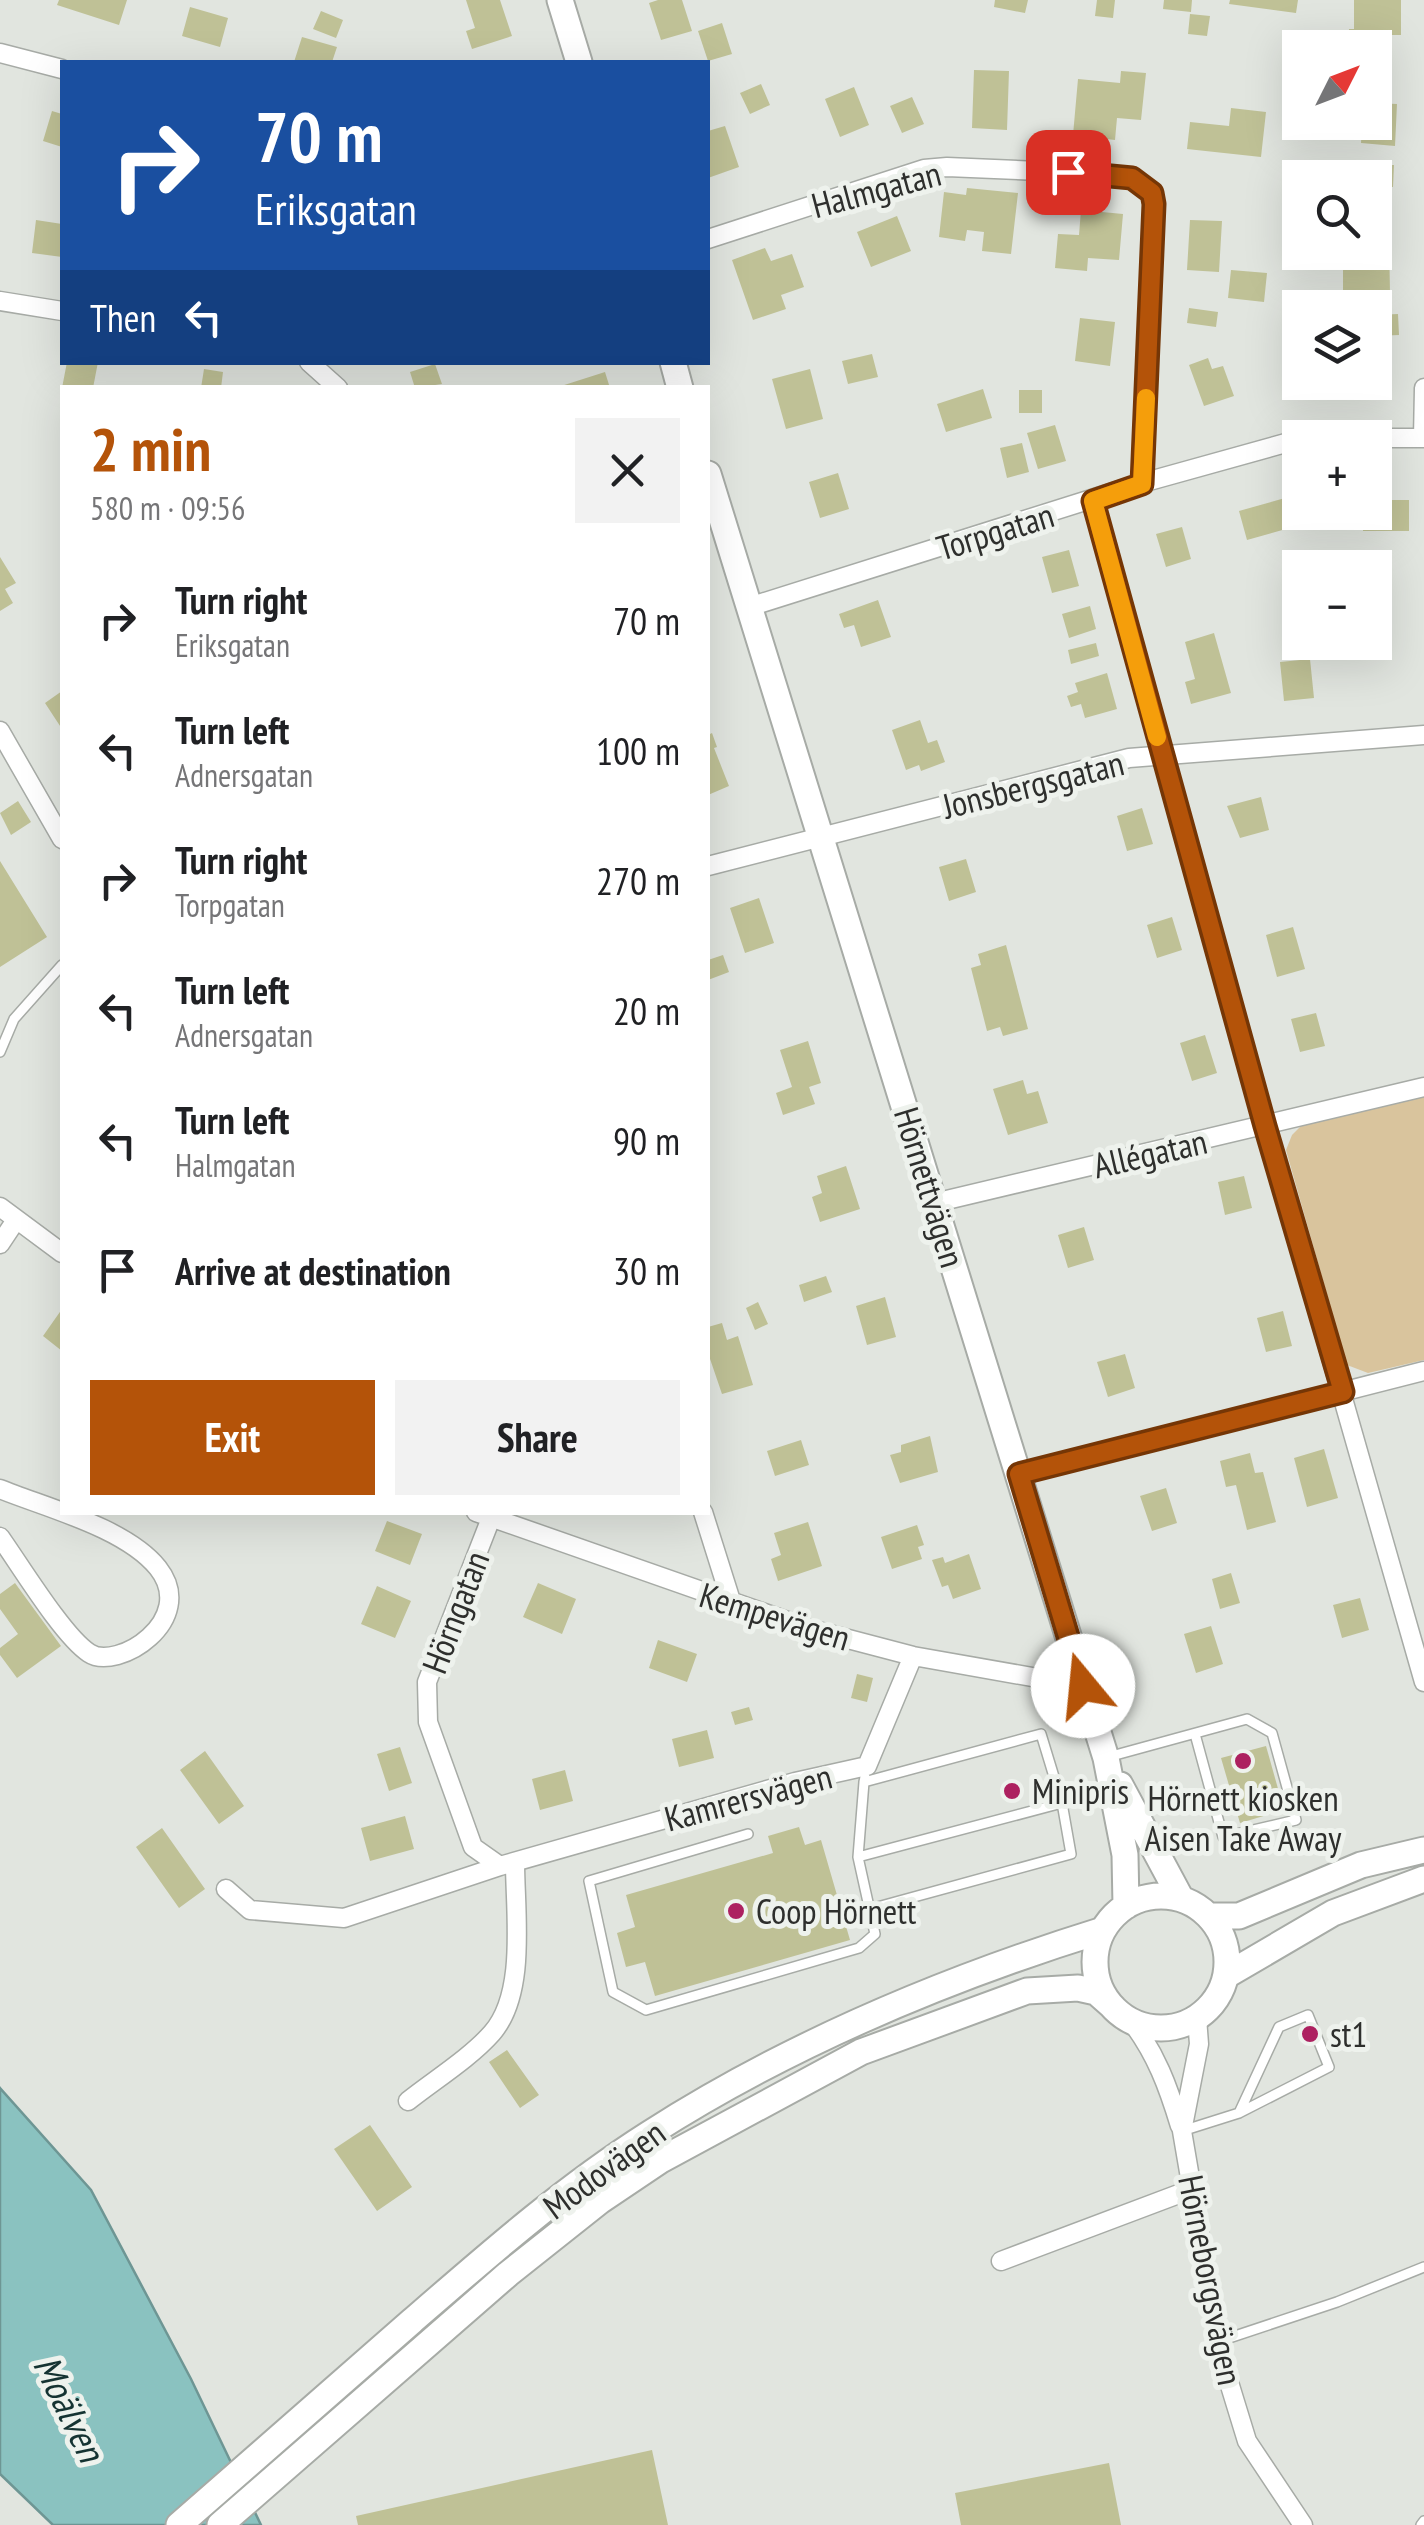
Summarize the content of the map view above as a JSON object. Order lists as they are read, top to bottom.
{
  "streets": {
    "main road": ["Hörnettvägen", "Modovägen"],
    "street": [
      "Halmgatan",
      "Torpgatan",
      "Jonsbergsgatan",
      "Allégatan",
      "Hörngatan",
      "Kempevägen",
      "Kamrersvägen",
      "Hörneborgsvägen"
    ]
  },
  "crossings": [
    ["Halmgatan", "Torpgatan"],
    ["Torpgatan", "Hörnettvägen"],
    ["Jonsbergsgatan", "Hörnettvägen"],
    ["Allégatan", "Hörnettvägen"],
    ["Hörnettvägen", "Kempevägen"],
    ["Hörnettvägen", "Modovägen"],
    ["Hörnettvägen", "Hörneborgsvägen"],
    ["Hörngatan", "Kempevägen"],
    ["Hörngatan", "Kamrersvägen"],
    ["Kempevägen", "Kamrersvägen"],
    ["Modovägen", "Hörneborgsvägen"]
  ],
  "water": ["Moälven"],
  "places": [
    "Hörnett kiosken Aisen Take Away",
    "Minipris",
    "Coop Hörnett",
    "st1"
  ],
  "north": "top right",
  "page": {
    "map_buttons": ["+", "−"],
    "turn": ["70 m", "Eriksgatan"],
    "then": "Then",
    "heading": ["2 min", "580 m · 09:56"],
    "list": [
      {
        "name": "Turn right",
        "note": "Eriksgatan",
        "value": "70 m"
      },
      {
        "name": "Turn left",
        "note": "Adnersgatan",
        "value": "100 m"
      },
      {
        "name": "Turn right",
        "note": "Torpgatan",
        "value": "270 m"
      },
      {
        "name": "Turn left",
        "note": "Adnersgatan",
        "value": "20 m"
      },
      {
        "name": "Turn left",
        "note": "Halmgatan",
        "value": "90 m"
      },
      {
        "name": "Arrive at destination",
        "value": "30 m"
      }
    ],
    "buttons": ["Exit", "Share"]
  }
}
